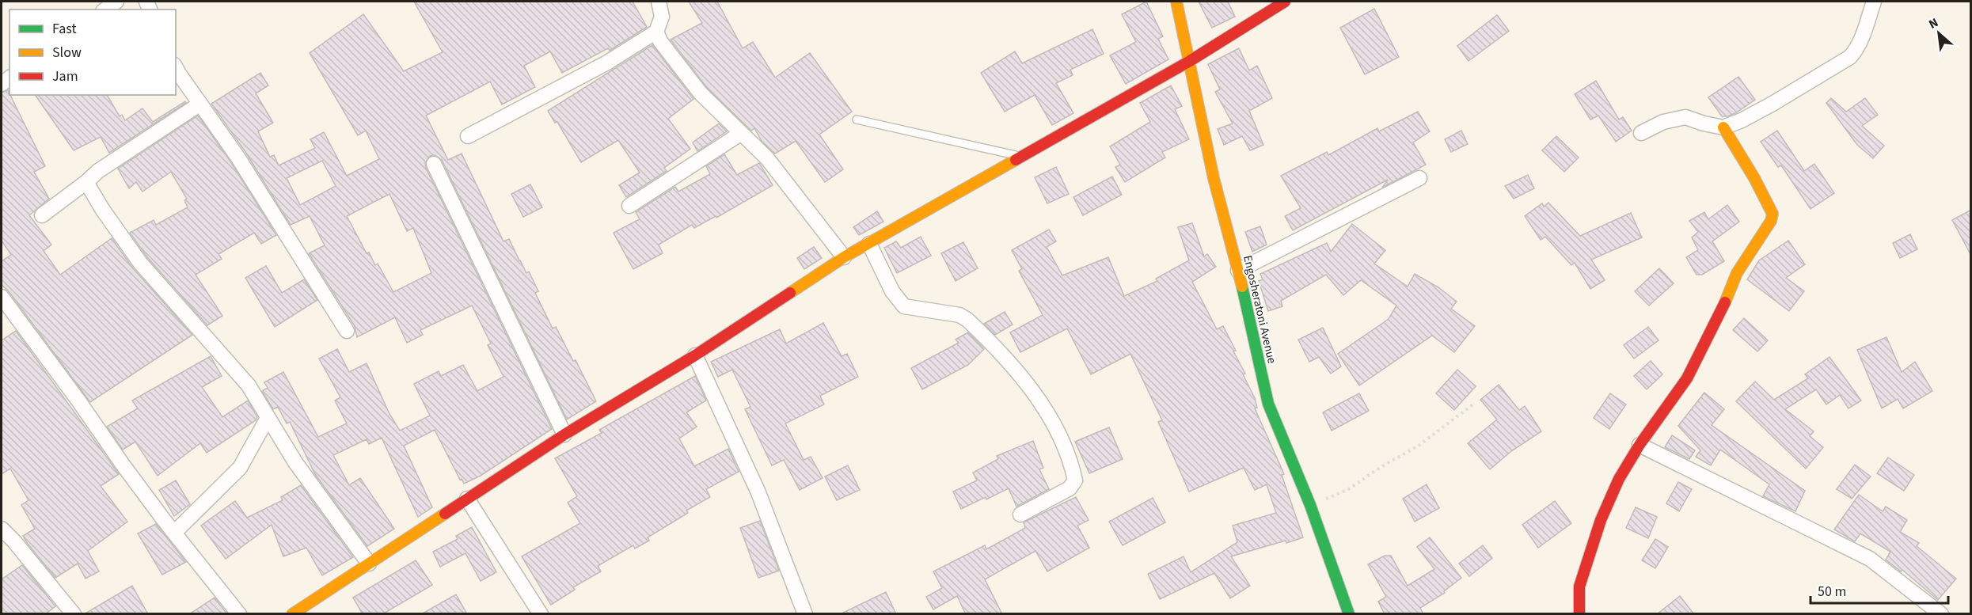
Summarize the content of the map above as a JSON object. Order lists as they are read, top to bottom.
{
  "streets": {
    "street": ["Engosheratoni Avenue"]
  },
  "legend": ["Fast", "Slow", "Jam"],
  "scale_bar": "50 m",
  "north": "top left"
}
